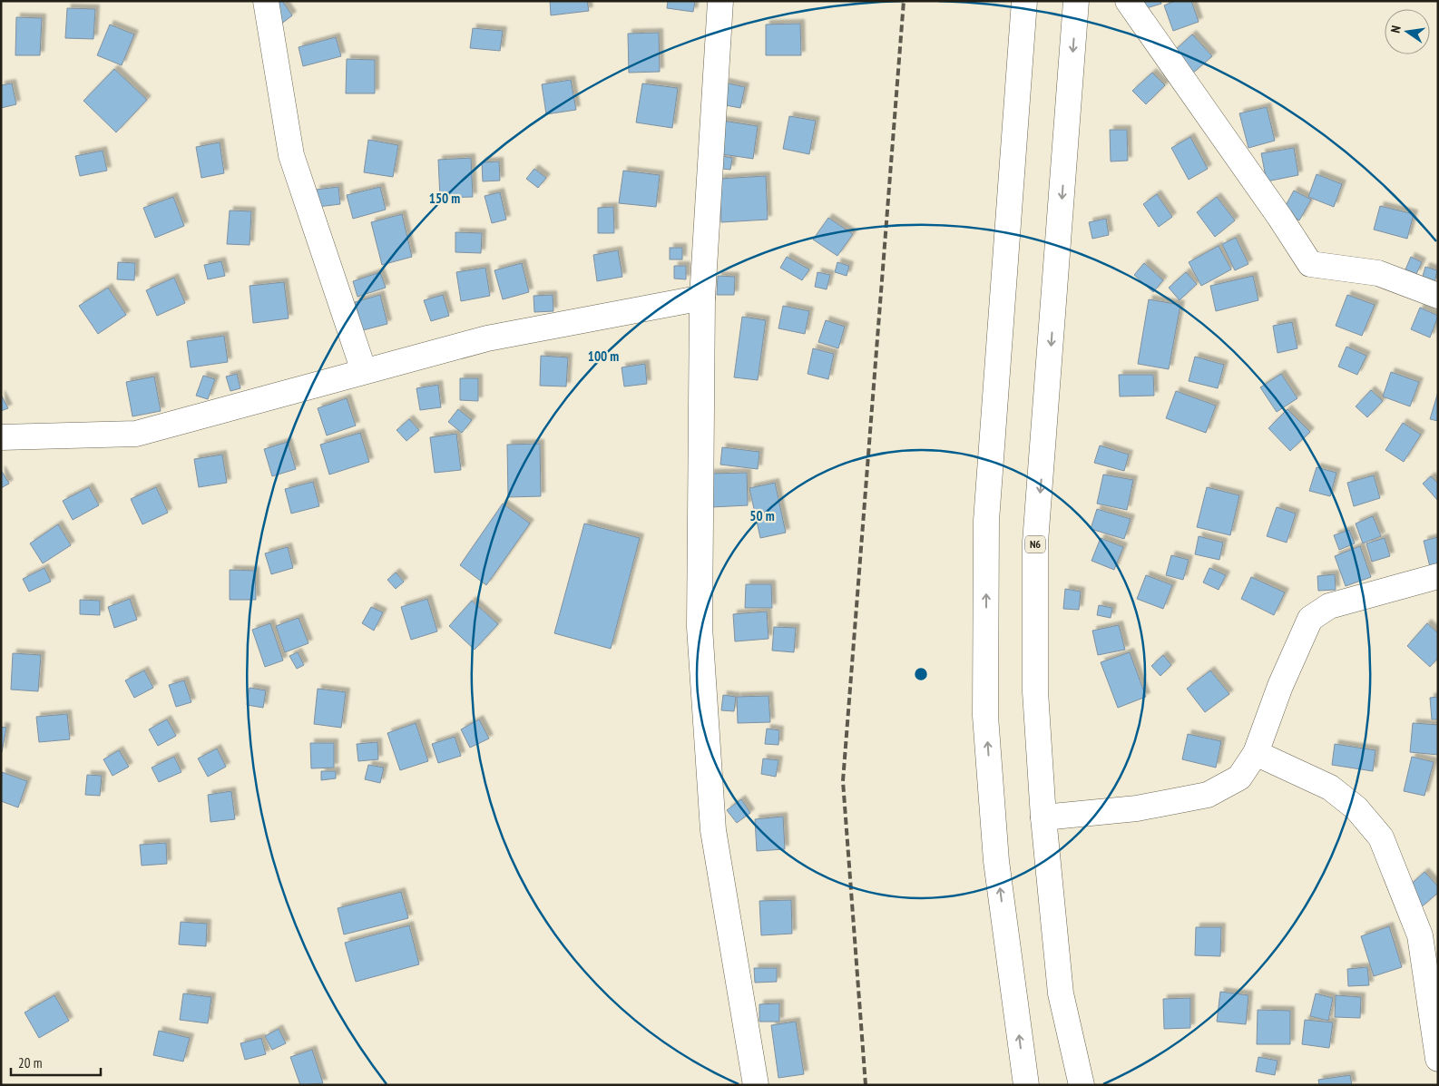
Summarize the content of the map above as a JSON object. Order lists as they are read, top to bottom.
{
  "streets": {
    "main road": ["N6"]
  },
  "scale_bar": "20 m",
  "north": "left",
  "rings": ["150 m", "100 m", "50 m"]
}
